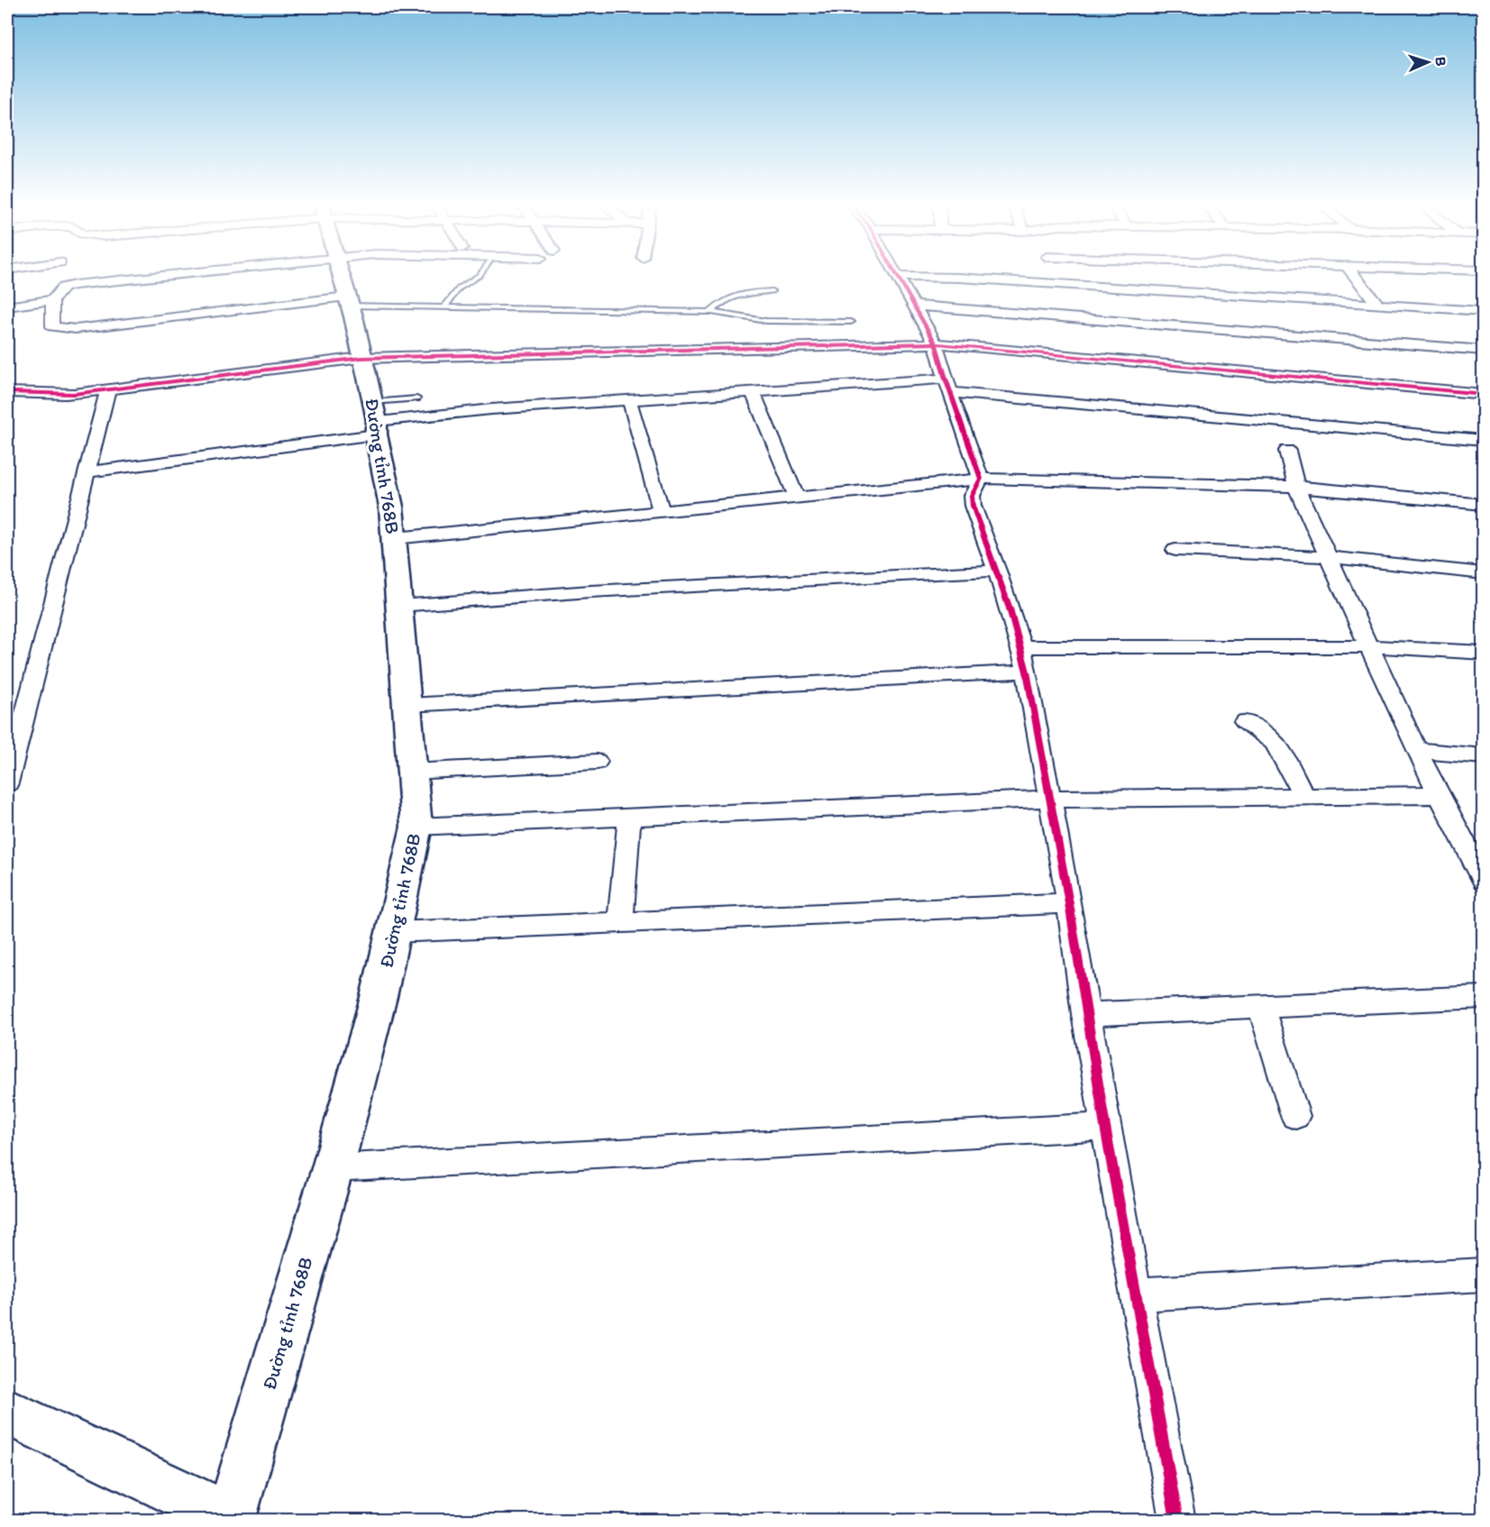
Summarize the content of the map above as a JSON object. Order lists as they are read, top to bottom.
{
  "streets": {
    "street": ["Đường tỉnh 768B"]
  },
  "north": "right"
}
